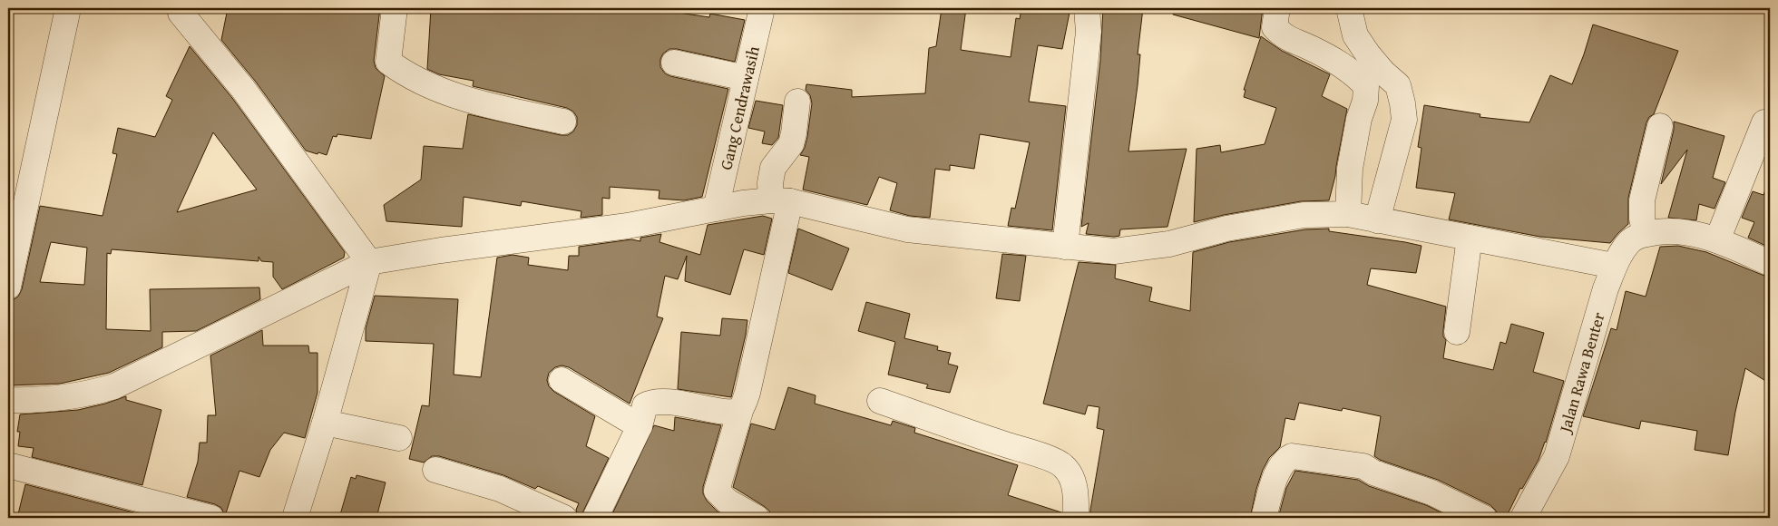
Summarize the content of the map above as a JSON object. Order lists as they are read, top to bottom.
{
  "streets": {
    "street": ["Gang Cendrawasih", "Jalan Rawa Benter"]
  }
}
